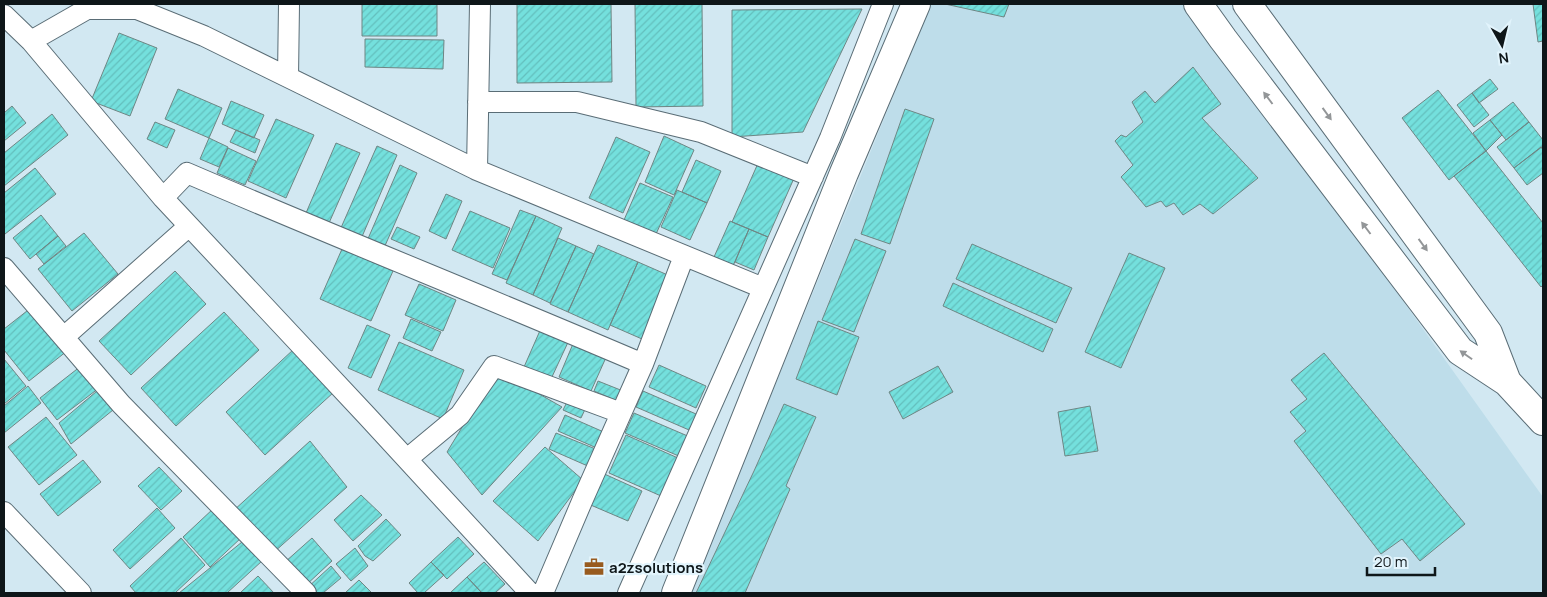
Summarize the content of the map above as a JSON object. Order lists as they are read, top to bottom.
{
  "places": {
    "office": ["a2zsolutions"]
  },
  "scale_bar": "20 m",
  "north": "bottom"
}
